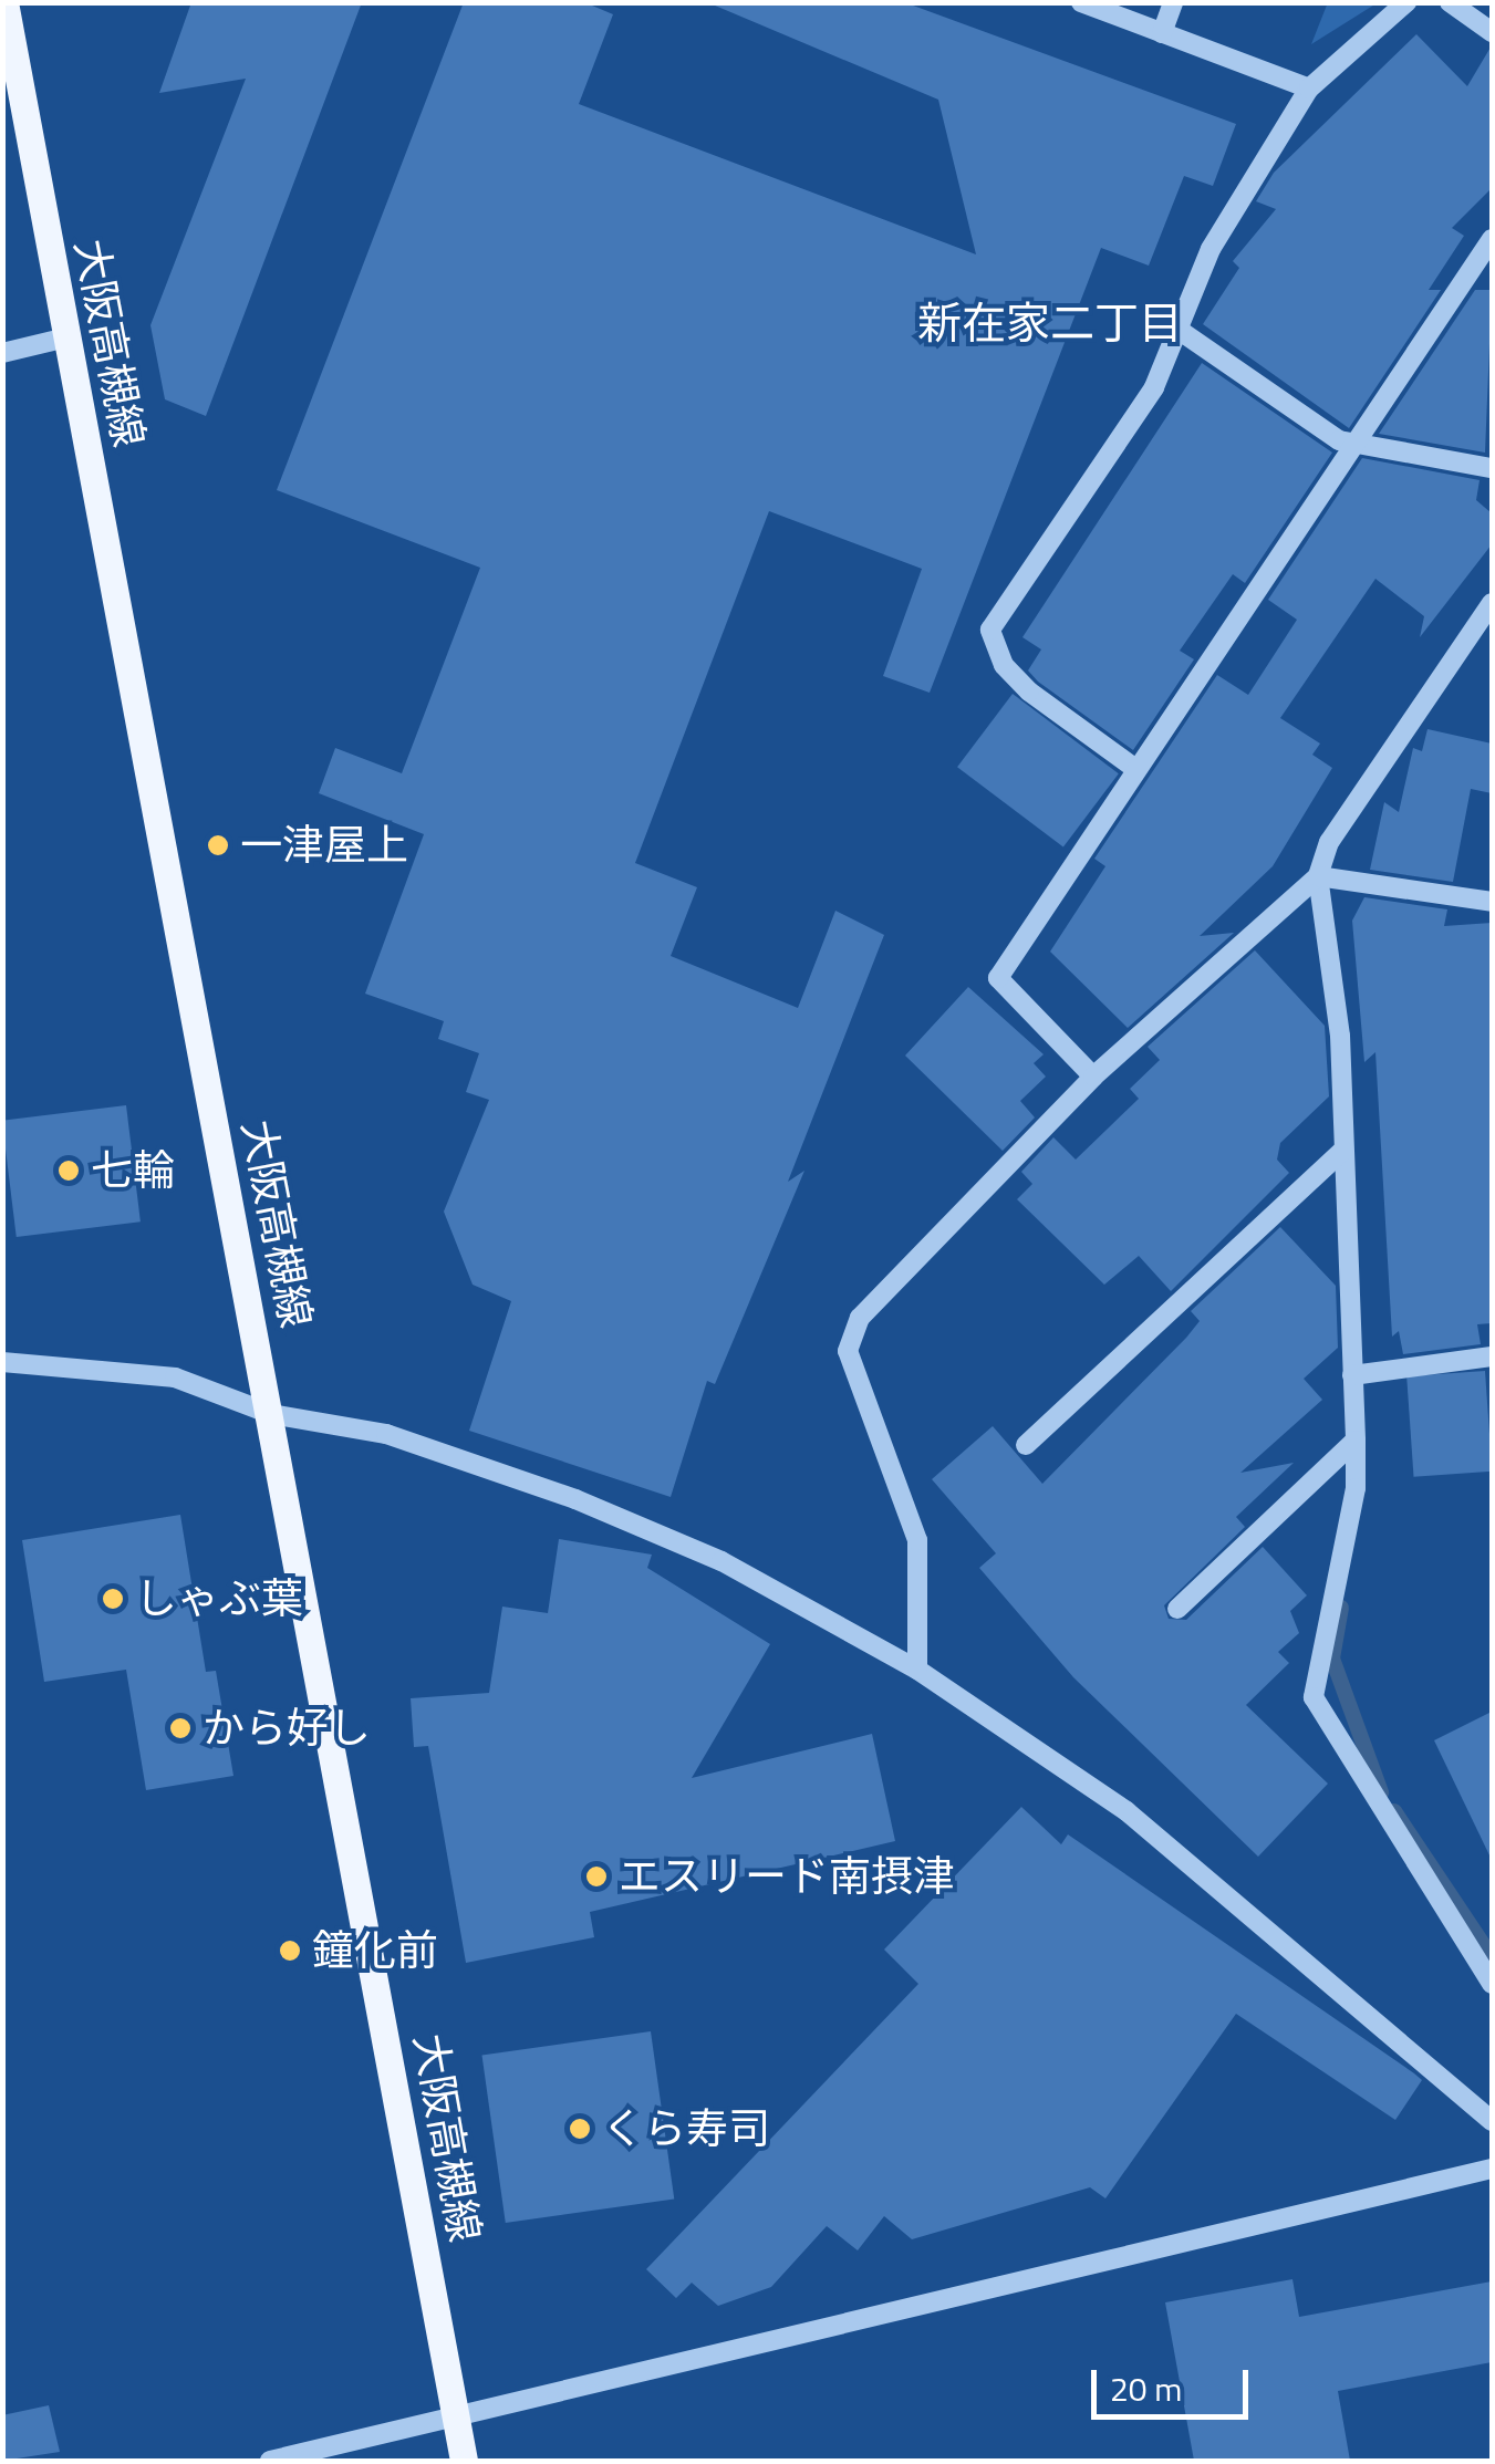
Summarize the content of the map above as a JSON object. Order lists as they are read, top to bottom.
{
  "streets": {
    "main road": ["大阪高槻線"]
  },
  "districts": ["新在家二丁目"],
  "places": [
    "一津屋上",
    "七輪",
    "しゃぶ葉",
    "から好し",
    "エスリード南摂津",
    "鐘化前",
    "くら寿司"
  ],
  "scale_bar": "20 m"
}
